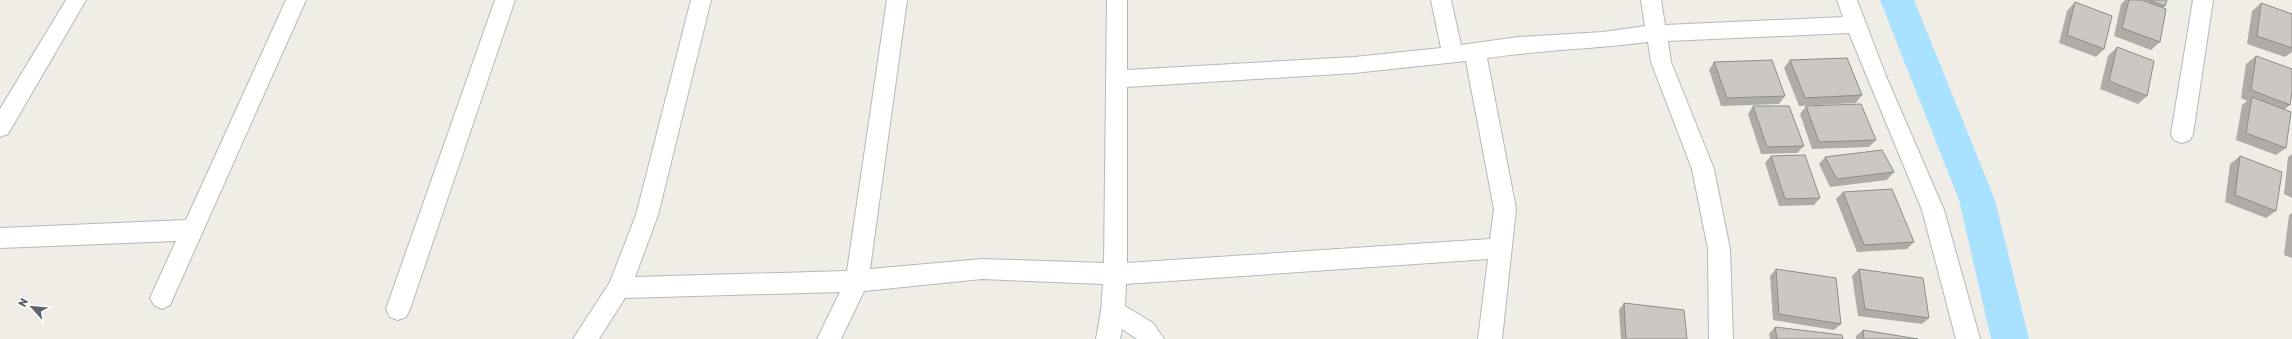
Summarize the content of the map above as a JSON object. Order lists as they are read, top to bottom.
{
  "north": "top left"
}
